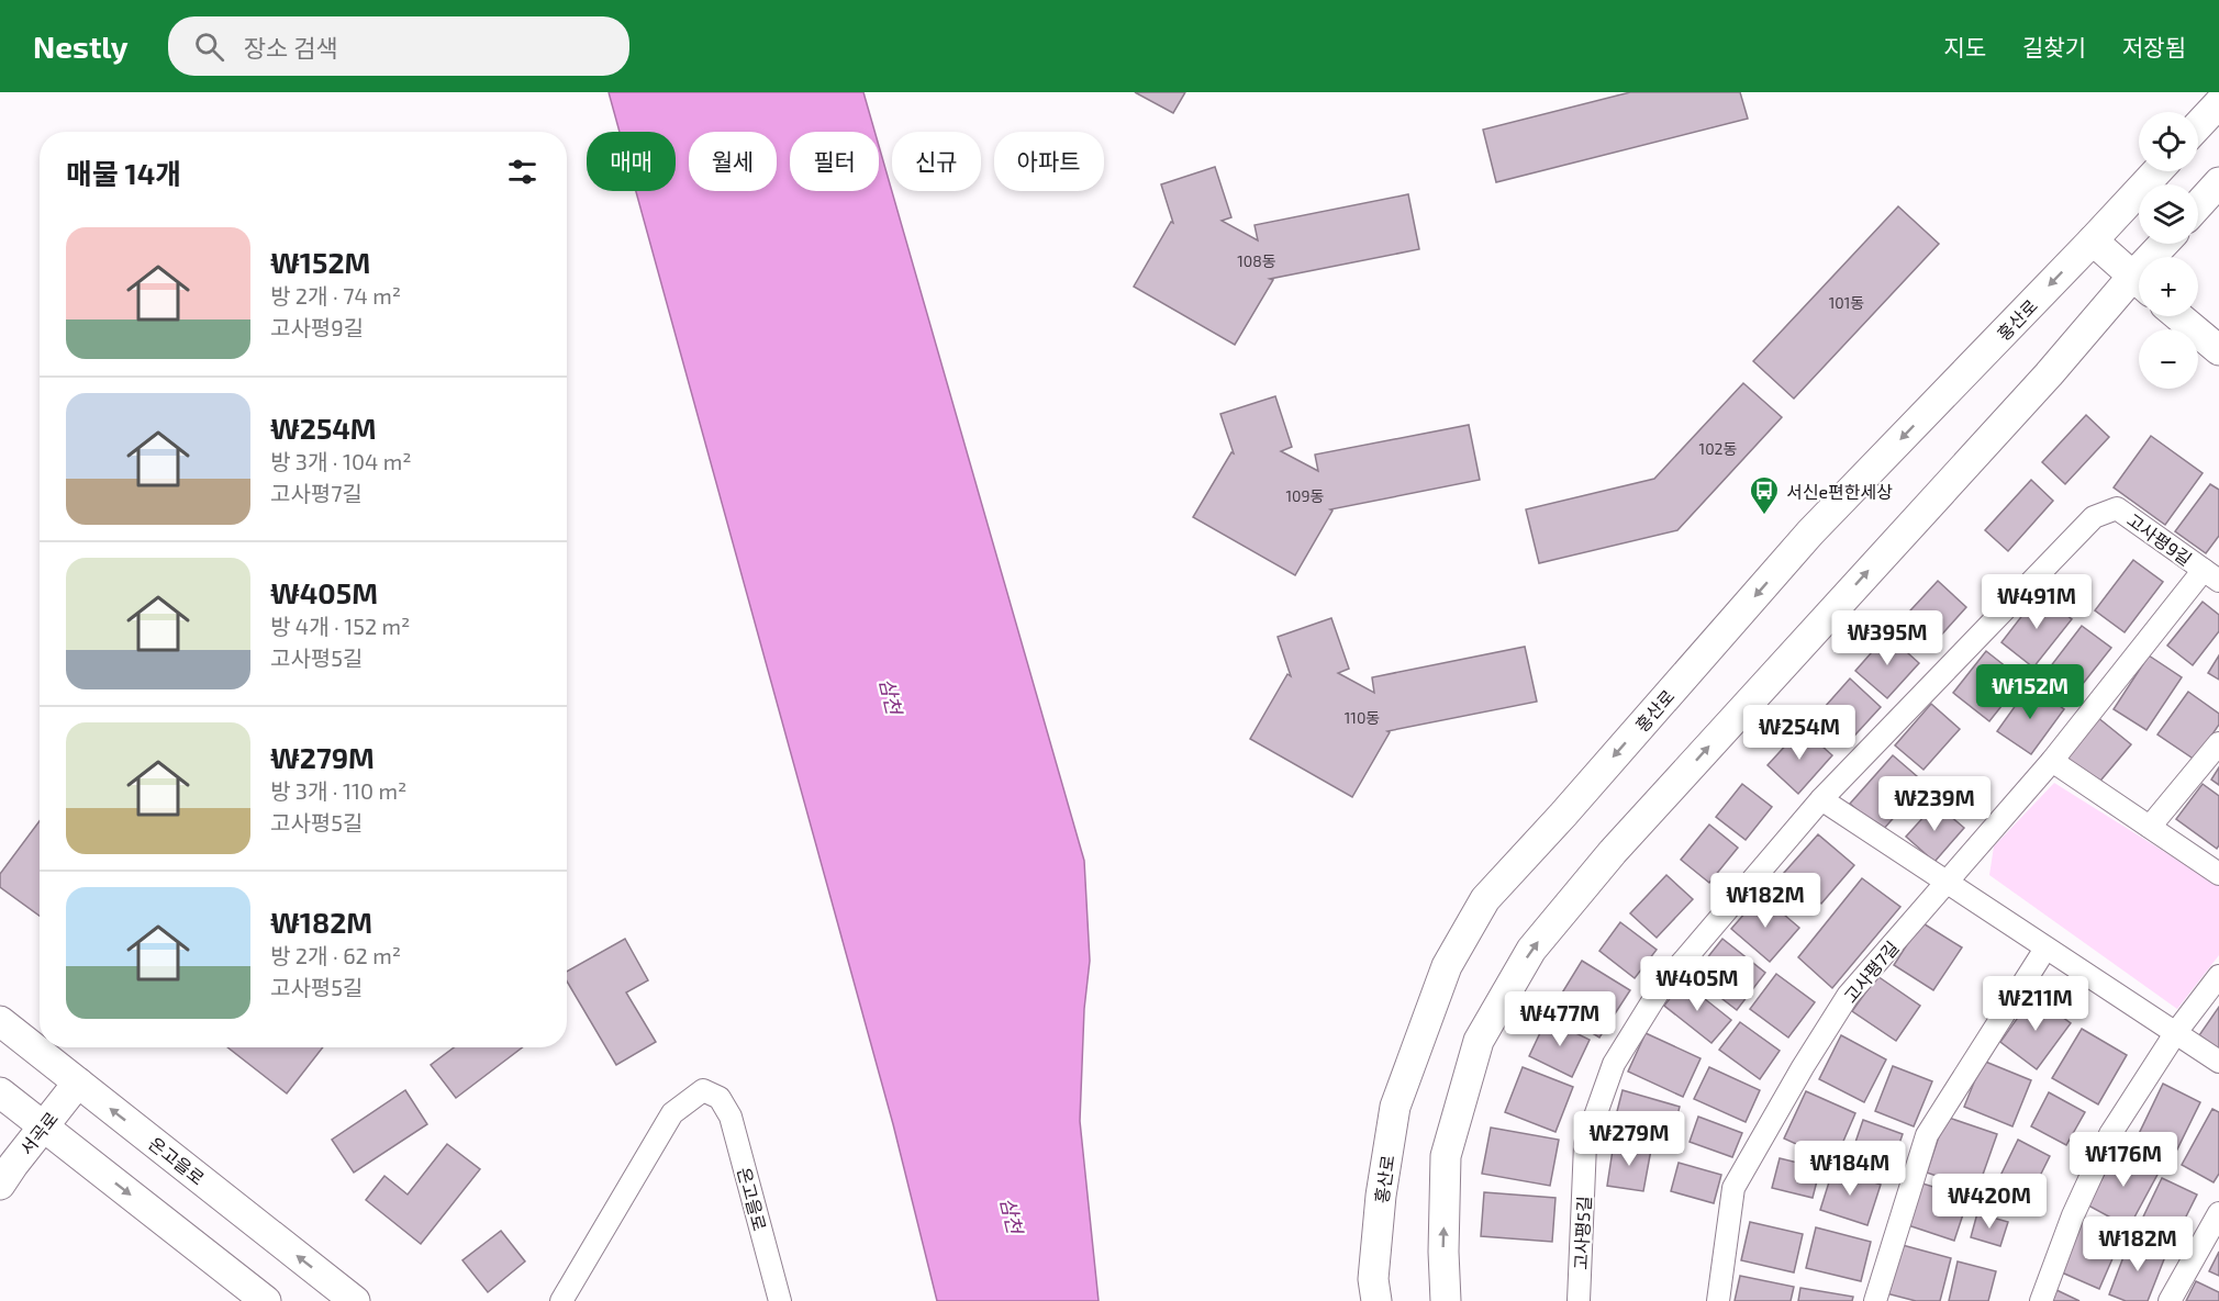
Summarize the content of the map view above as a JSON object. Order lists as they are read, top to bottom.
{
  "streets": {
    "street": [
      "홍산로",
      "고사평9길",
      "고사평7길",
      "서곡로",
      "온고을로",
      "고사평5길"
    ]
  },
  "crossings": [
    ["고사평9길", "고사평7길"],
    ["고사평9길", "고사평5길"],
    ["서곡로", "온고을로"]
  ],
  "water": ["삼천"],
  "places": {
    "bus stop": ["서신e편한세상"]
  },
  "house_numbers": [
    "108동",
    "101동",
    "102동",
    "109동",
    "110동"
  ],
  "page": {
    "header": "Nestly",
    "search": "장소 검색",
    "nav": ["지도", "길찾기", "저장됨"],
    "map_buttons": ["+", "−"],
    "chip": [
      "매매",
      "월세",
      "필터",
      "신규",
      "아파트"
    ],
    "heading": "매물 14개",
    "list": [
      {
        "name": "₩152M",
        "note": "방 2개 · 74 m² · 고사평9길"
      },
      {
        "name": "₩254M",
        "note": "방 3개 · 104 m² · 고사평7길"
      },
      {
        "name": "₩405M",
        "note": "방 4개 · 152 m² · 고사평5길"
      },
      {
        "name": "₩279M",
        "note": "방 3개 · 110 m² · 고사평5길"
      },
      {
        "name": "₩182M",
        "note": "방 2개 · 62 m² · 고사평5길"
      }
    ],
    "price": [
      "₩491M",
      "₩395M",
      "₩152M",
      "₩254M",
      "₩239M",
      "₩182M",
      "₩405M",
      "₩211M",
      "₩477M",
      "₩279M",
      "₩176M",
      "₩184M",
      "₩420M",
      "₩182M"
    ]
  }
}
